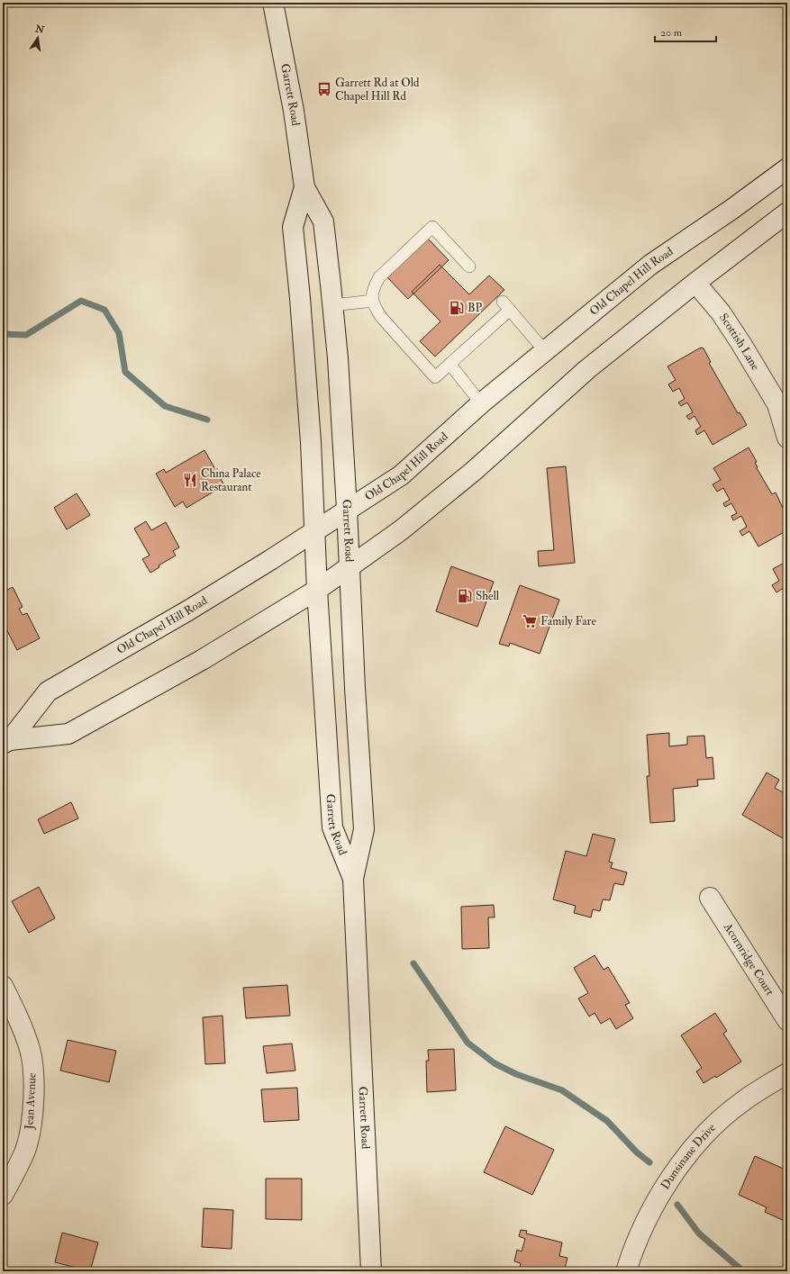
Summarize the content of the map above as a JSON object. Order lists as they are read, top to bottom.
{
  "streets": {
    "street": [
      "Garrett Road",
      "Old Chapel Hill Road",
      "Scottish Lane",
      "Acornridge Court",
      "Jean Avenue",
      "Dunsinane Drive"
    ]
  },
  "crossings": [
    ["Garrett Road", "Old Chapel Hill Road"],
    ["Old Chapel Hill Road", "Scottish Lane"]
  ],
  "places": {
    "bus stop": ["Garrett Rd at Old Chapel Hill Rd"],
    "fuel station": ["BP", "Shell"],
    "restaurant": ["China Palace Restaurant"],
    "supermarket": ["Family Fare"]
  },
  "scale_bar": "20 m",
  "north": "top"
}
